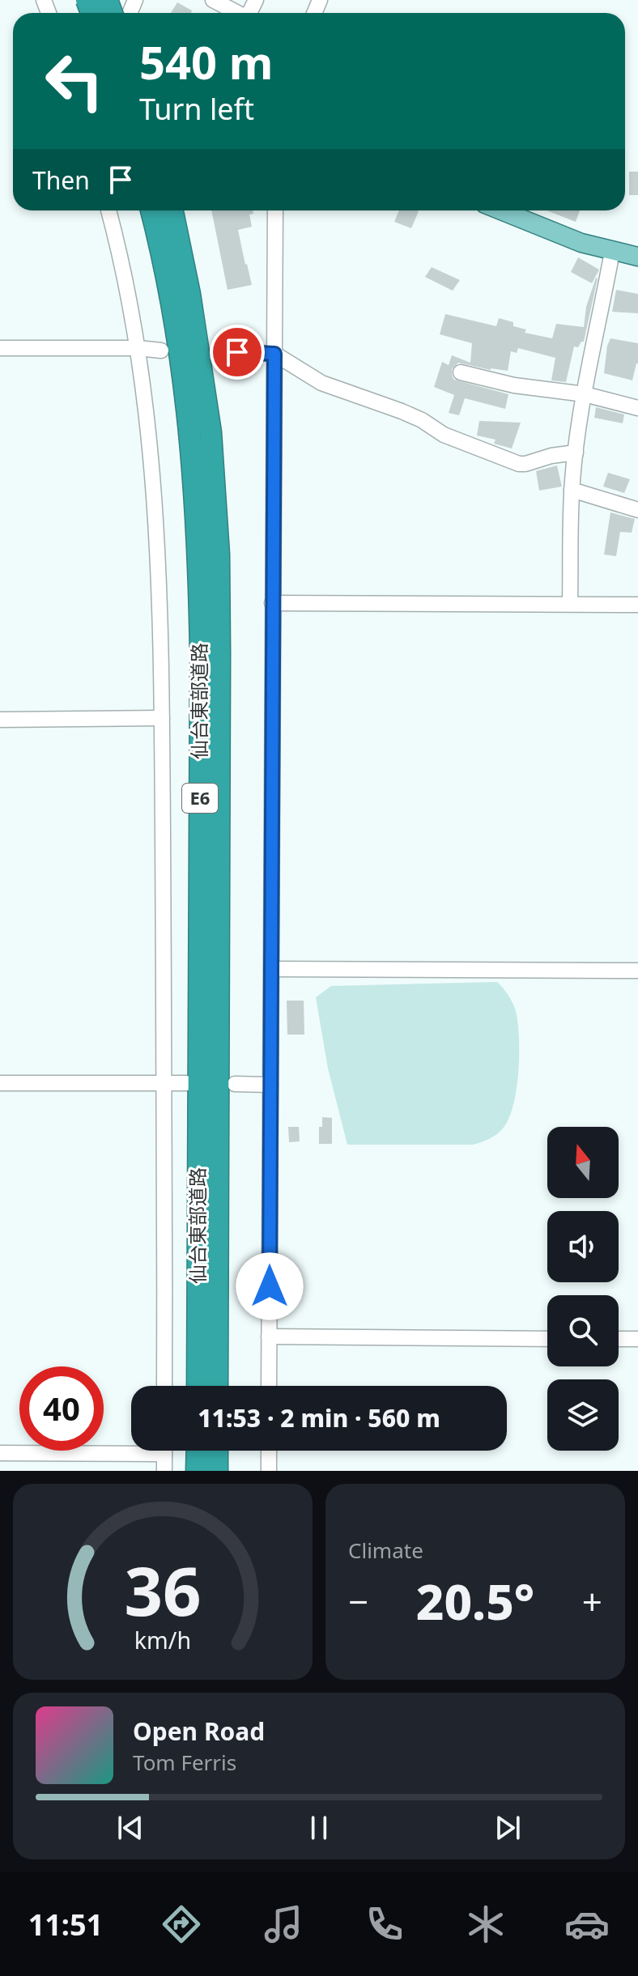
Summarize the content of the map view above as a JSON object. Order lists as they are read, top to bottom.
{
  "streets": {
    "highway": ["仙台東部道路", "E6"]
  },
  "north": "top",
  "page": {
    "turn": ["540 m", "Turn left"],
    "then": "Then",
    "limit": "40",
    "trip": "11:53 · 2 min · 560 m",
    "tile": "Climate",
    "heat": ["−", "20.5°", "+"],
    "song": ["Open Road", "Tom Ferris"],
    "tabs": "11:51",
    "gauge": ["36", "km/h"]
  }
}
